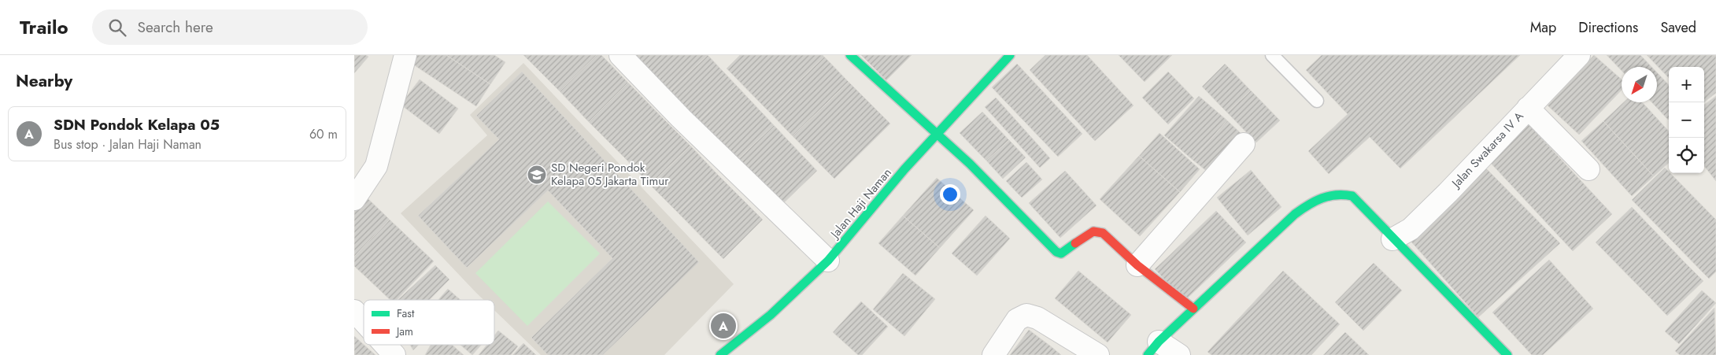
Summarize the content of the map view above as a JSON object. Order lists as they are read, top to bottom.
{
  "streets": {
    "street": ["Jalan Swakarsa IV A", "Jalan Haji Naman"]
  },
  "places": {
    "school or university": ["SD Negeri Pondok Kelapa 05 Jakarta Timur"]
  },
  "legend": ["Fast", "Jam"],
  "north": "bottom left",
  "page": {
    "header": "Trailo",
    "search": "Search here",
    "nav": ["Map", "Directions", "Saved"],
    "heading": "Nearby",
    "map_buttons": ["+", "−"],
    "list": [
      {
        "mark": "A",
        "name": "SDN Pondok Kelapa 05",
        "note": "Bus stop · Jalan Haji Naman",
        "value": "60 m"
      }
    ],
    "pins": "A"
  }
}
